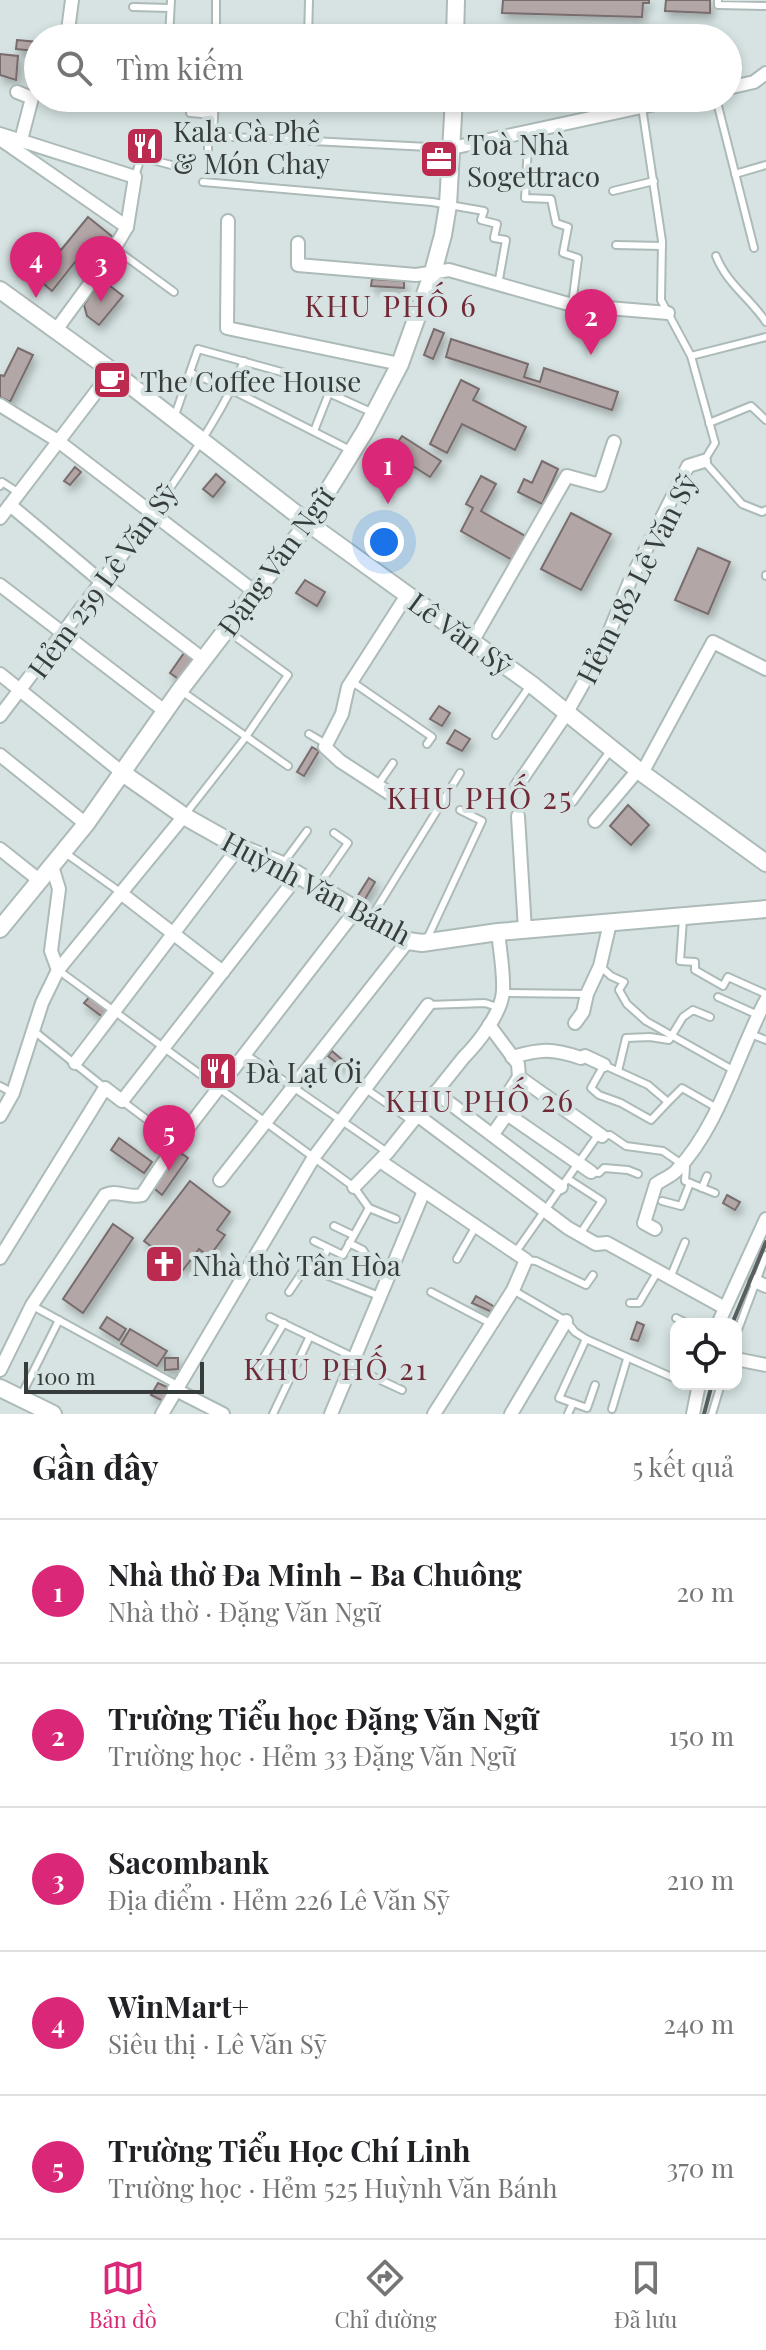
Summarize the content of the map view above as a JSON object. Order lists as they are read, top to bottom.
{
  "streets": {
    "street": [
      "Đặng Văn Ngữ",
      "Hẻm 182 Lê Văn Sỹ",
      "Hẻm 259 Lê Văn Sỹ",
      "Lê Văn Sỹ",
      "Huỳnh Văn Bánh"
    ]
  },
  "crossings": [
    ["Đặng Văn Ngữ", "Lê Văn Sỹ"],
    ["Đặng Văn Ngữ", "Huỳnh Văn Bánh"],
    ["Hẻm 182 Lê Văn Sỹ", "Lê Văn Sỹ"],
    ["Hẻm 259 Lê Văn Sỹ", "Lê Văn Sỹ"]
  ],
  "districts": [
    "KHU PHỐ 6",
    "KHU PHỐ 25",
    "KHU PHỐ 26",
    "KHU PHỐ 21"
  ],
  "places": {
    "restaurant": ["Kala Cà Phê & Món Chay", "Đà Lạt Ơi"],
    "office": ["Toà Nhà Sogettraco"],
    "cafe": ["The Coffee House"],
    "church": ["Nhà thờ Tân Hòa"]
  },
  "scale_bar": "100 m",
  "page": {
    "search": "Tìm kiếm",
    "pins": [
      "4",
      "3",
      "2",
      "1",
      "5"
    ],
    "scale": "100 m",
    "heading": ["Gần đây", "5 kết quả"],
    "list": [
      {
        "mark": "1",
        "name": "Nhà thờ Đa Minh - Ba Chuông",
        "note": "Nhà thờ · Đặng Văn Ngữ",
        "value": "20 m"
      },
      {
        "mark": "2",
        "name": "Trường Tiểu học Đặng Văn Ngữ",
        "note": "Trường học · Hẻm 33 Đặng Văn Ngữ",
        "value": "150 m"
      },
      {
        "mark": "3",
        "name": "Sacombank",
        "note": "Địa điểm · Hẻm 226 Lê Văn Sỹ",
        "value": "210 m"
      },
      {
        "mark": "4",
        "name": "WinMart+",
        "note": "Siêu thị · Lê Văn Sỹ",
        "value": "240 m"
      },
      {
        "mark": "5",
        "name": "Trường Tiểu Học Chí Linh",
        "note": "Trường học · Hẻm 525 Huỳnh Văn Bánh",
        "value": "370 m"
      }
    ],
    "nav": ["Bản đồ", "Chỉ đường", "Đã lưu"]
  }
}
